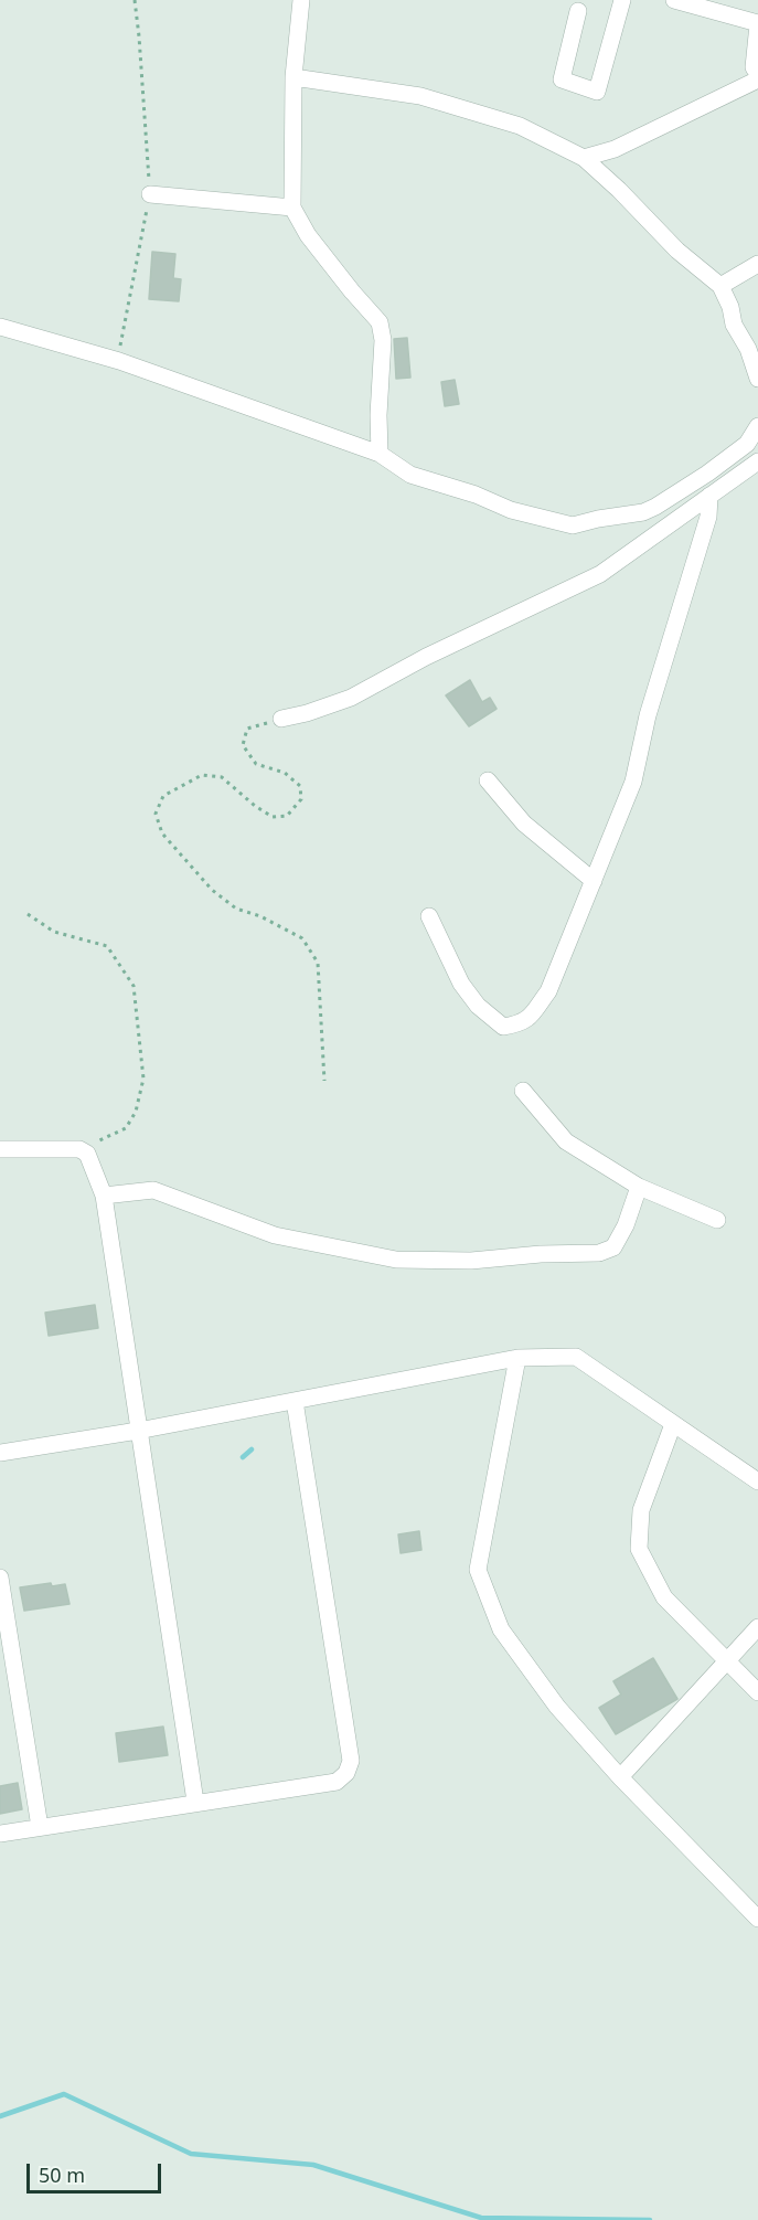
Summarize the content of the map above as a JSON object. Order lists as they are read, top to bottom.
{
  "scale_bar": "50 m"
}
